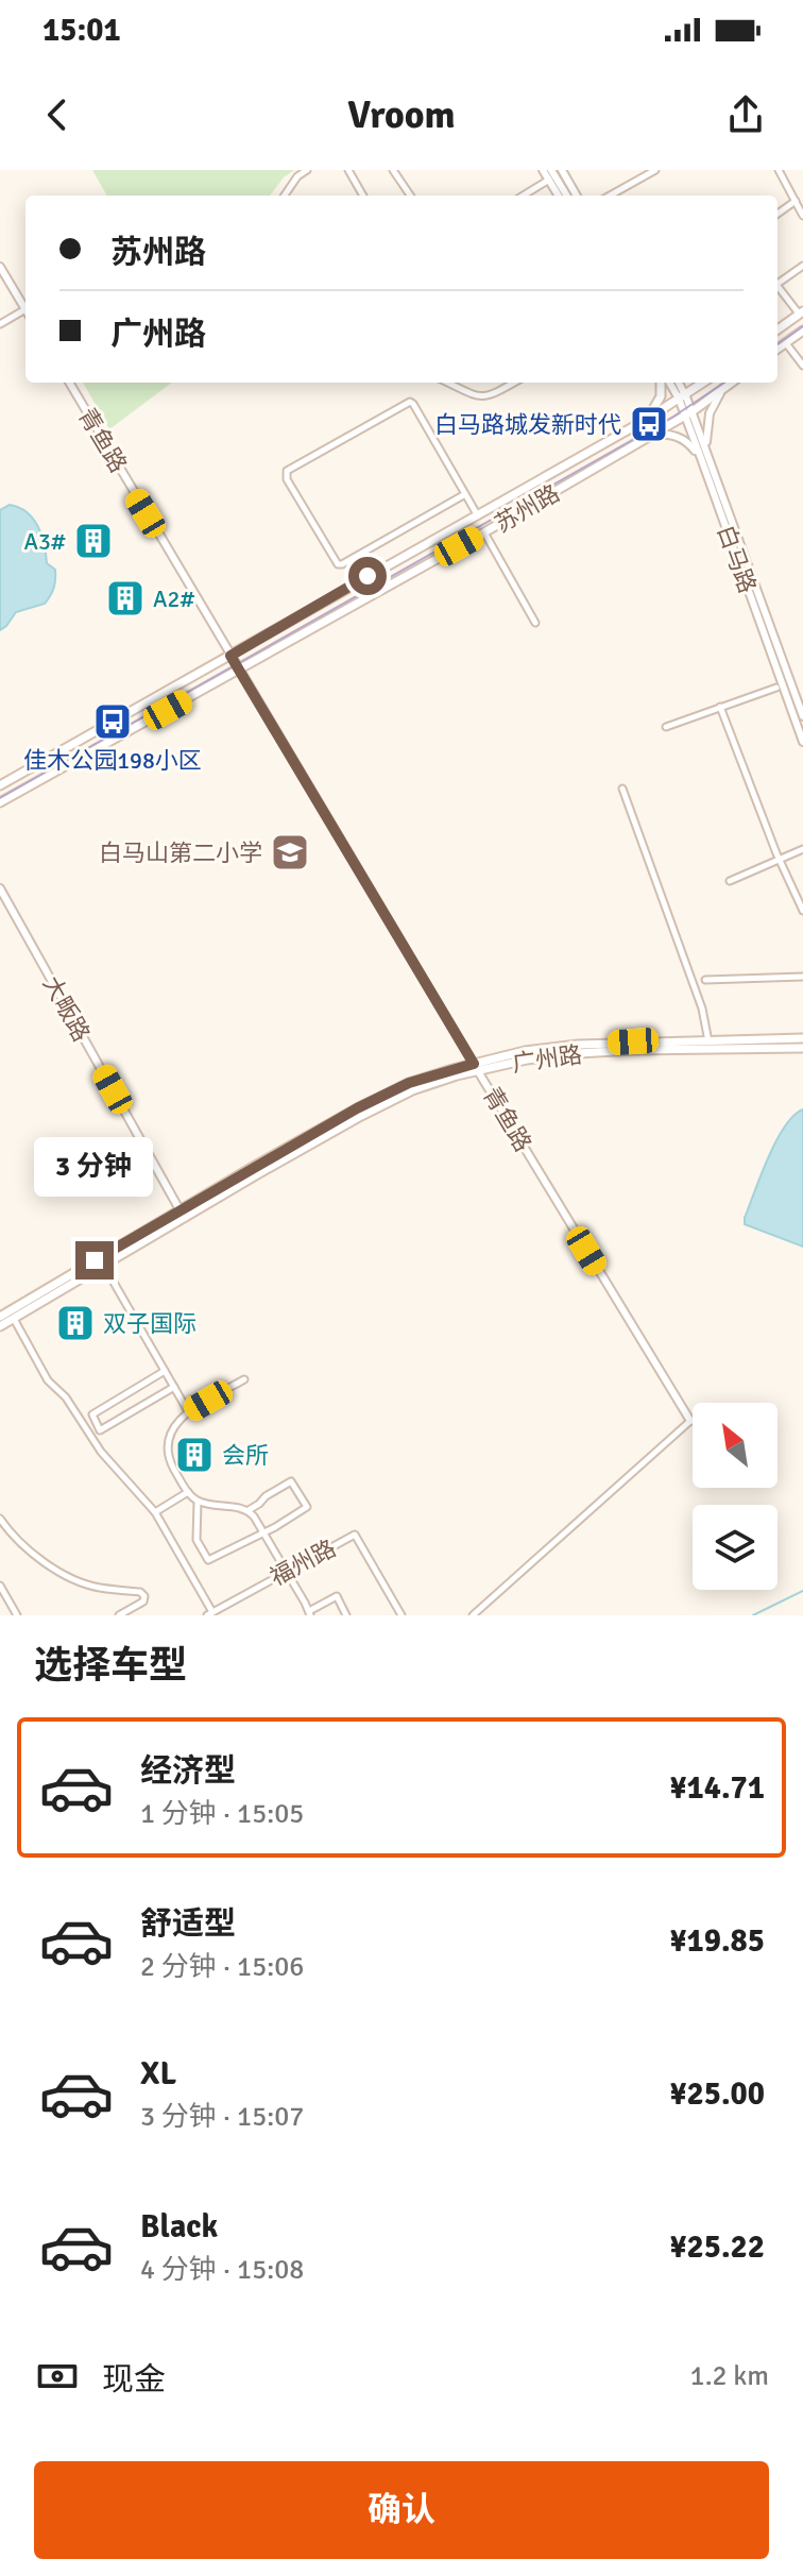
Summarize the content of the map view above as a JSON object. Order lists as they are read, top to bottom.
{
  "streets": {
    "main road": ["苏州路", "广州路"],
    "street": [
      "青鱼路",
      "白马路",
      "大畈路",
      "福州路"
    ]
  },
  "crossings": [
    ["青鱼路", "苏州路"],
    ["青鱼路", "广州路"],
    ["苏州路", "白马路"],
    ["大畈路", "广州路"]
  ],
  "places": {
    "bus stop": ["白马路城发新时代", "佳木公园198小区"],
    "building": [
      "A3#",
      "A2#",
      "双子国际",
      "会所"
    ],
    "school or university": ["白马山第二小学"]
  },
  "north": "top left",
  "page": {
    "status": "15:01",
    "header": "Vroom",
    "banner": ["苏州路", "广州路"],
    "bubble": "3 分钟",
    "heading": "选择车型",
    "list": [
      {
        "name": "经济型",
        "note": "1 分钟 · 15:05",
        "value": "¥14.71"
      },
      {
        "name": "舒适型",
        "note": "2 分钟 · 15:06",
        "value": "¥19.85"
      },
      {
        "name": "XL",
        "note": "3 分钟 · 15:07",
        "value": "¥25.00"
      },
      {
        "name": "Black",
        "note": "4 分钟 · 15:08",
        "value": "¥25.22"
      }
    ],
    "pay": ["现金", "1.2 km"],
    "buttons": "确认"
  }
}
